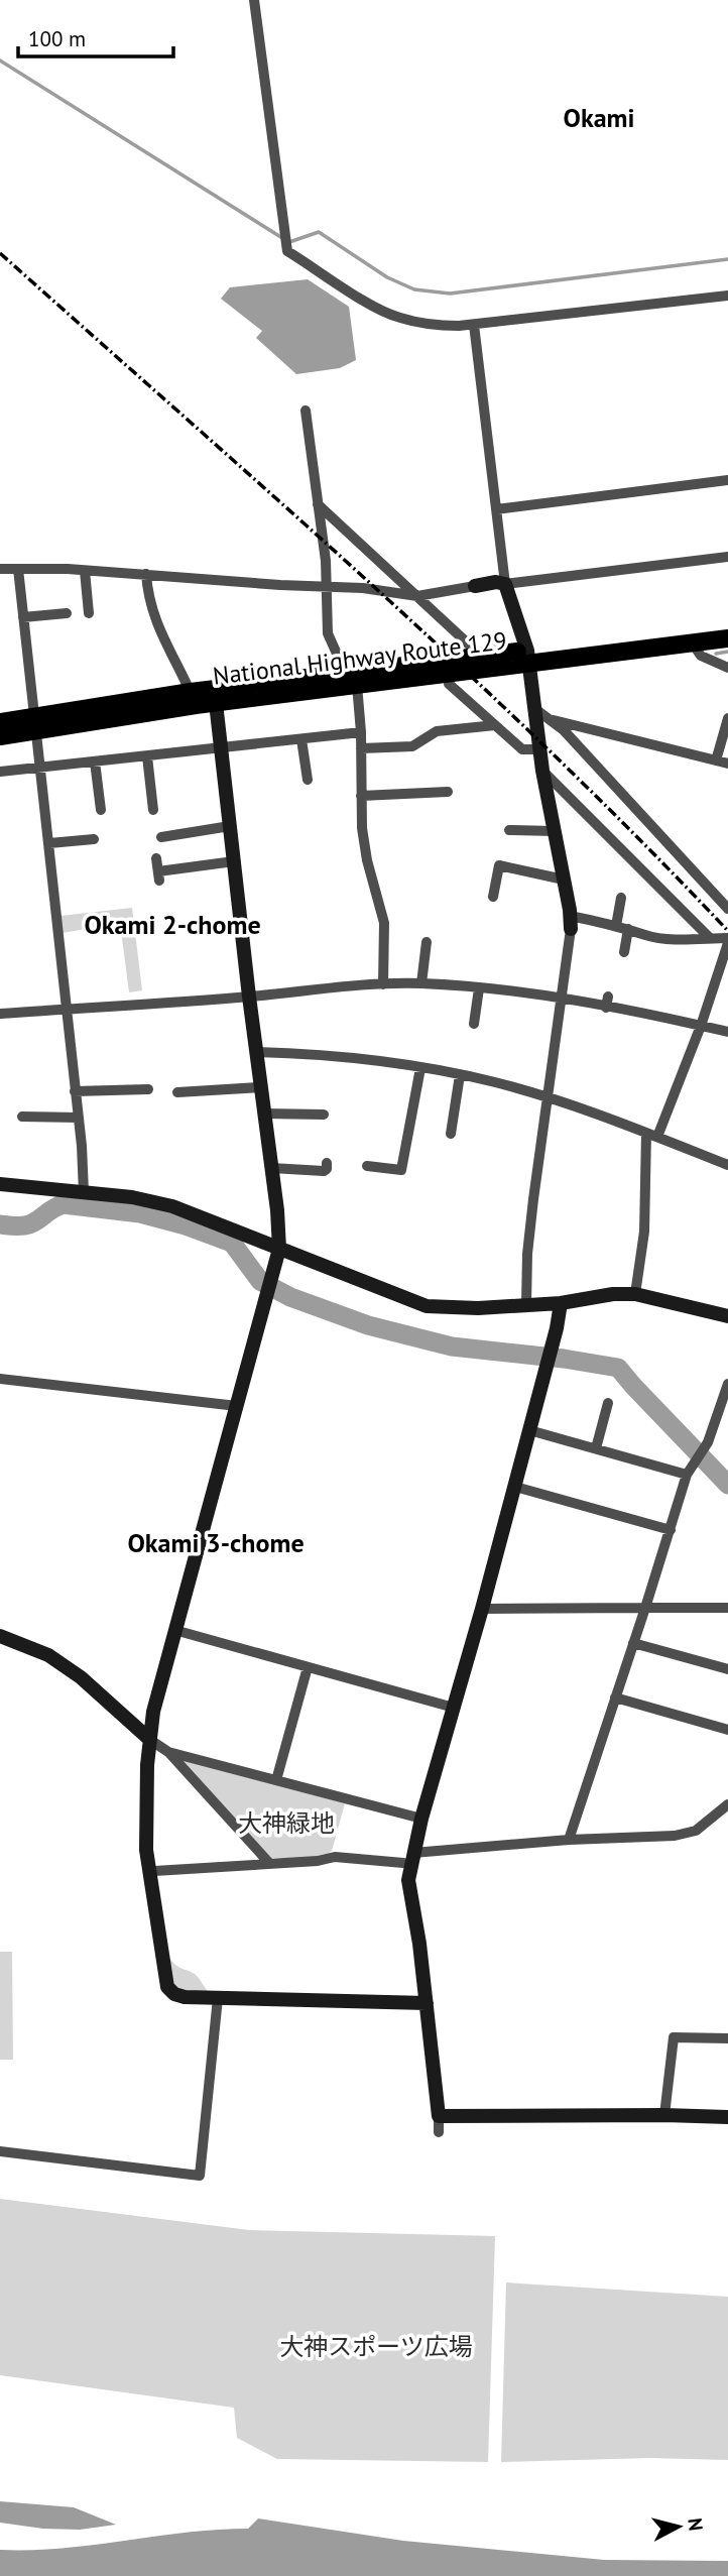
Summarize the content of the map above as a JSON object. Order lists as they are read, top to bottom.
{
  "streets": {
    "highway": ["National Highway Route 129"]
  },
  "districts": ["Okami", "Okami 2-chome", "Okami 3-chome"],
  "parks": ["大神緑地", "大神スポーツ広場"],
  "scale_bar": "100 m",
  "north": "right"
}
